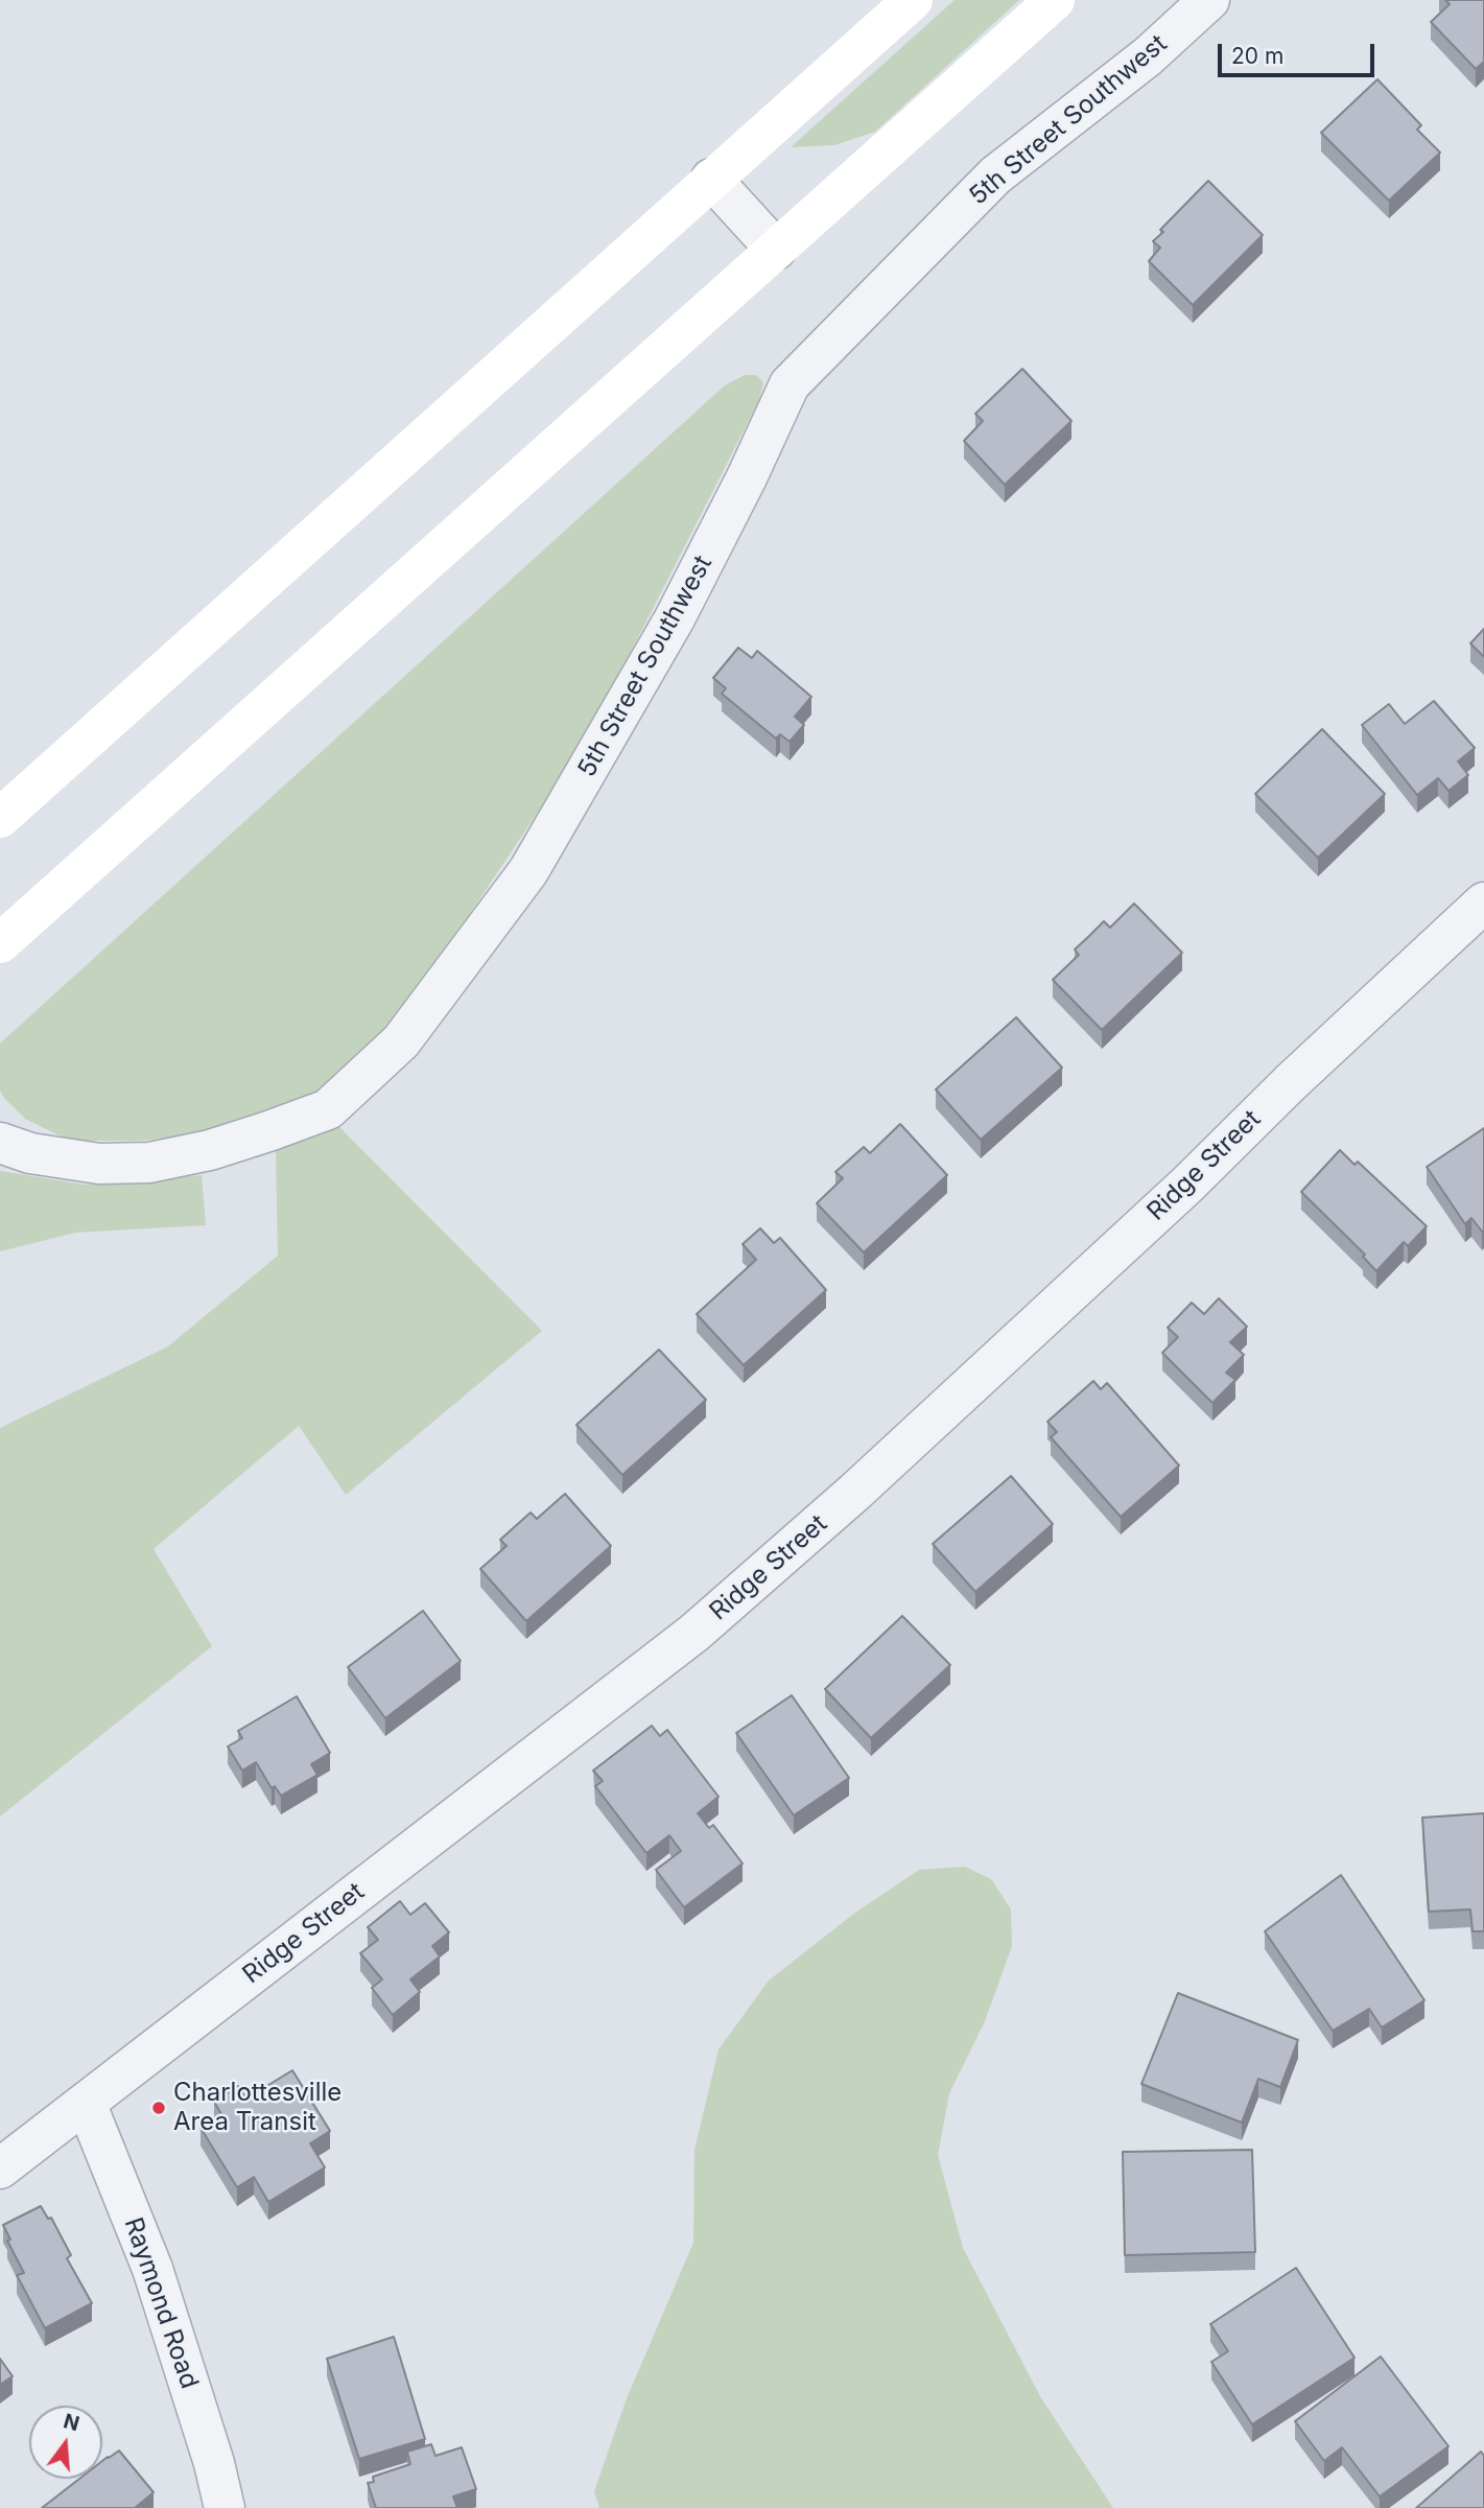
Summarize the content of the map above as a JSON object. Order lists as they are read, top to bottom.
{
  "streets": {
    "street": ["5th Street Southwest", "Ridge Street", "Raymond Road"]
  },
  "crossings": [
    ["Ridge Street", "Raymond Road"]
  ],
  "places": ["Charlottesville Area Transit"],
  "scale_bar": "20 m",
  "north": "top"
}
